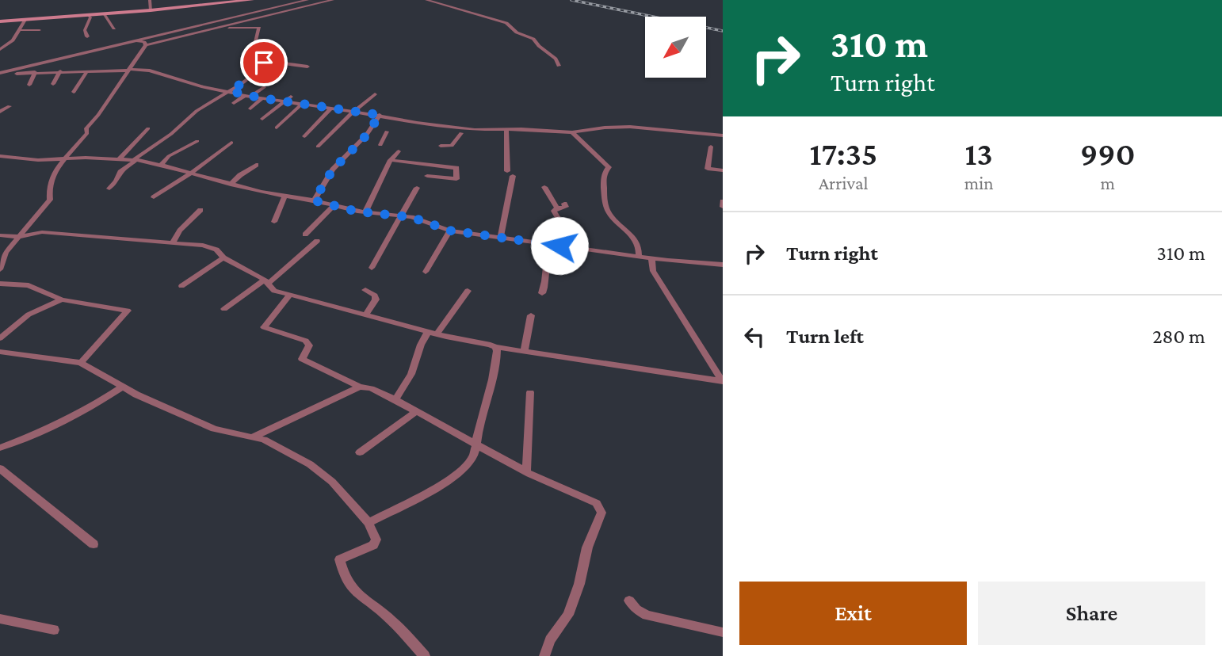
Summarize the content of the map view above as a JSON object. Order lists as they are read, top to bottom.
{
  "north": "bottom left",
  "page": {
    "turn": ["310 m", "Turn right"],
    "eta": [
      "17:35",
      "Arrival",
      "13",
      "min",
      "990",
      "m"
    ],
    "list": [
      {
        "name": "Turn right",
        "value": "310 m"
      },
      {
        "name": "Turn left",
        "value": "280 m"
      }
    ],
    "buttons": ["Exit", "Share"]
  }
}
